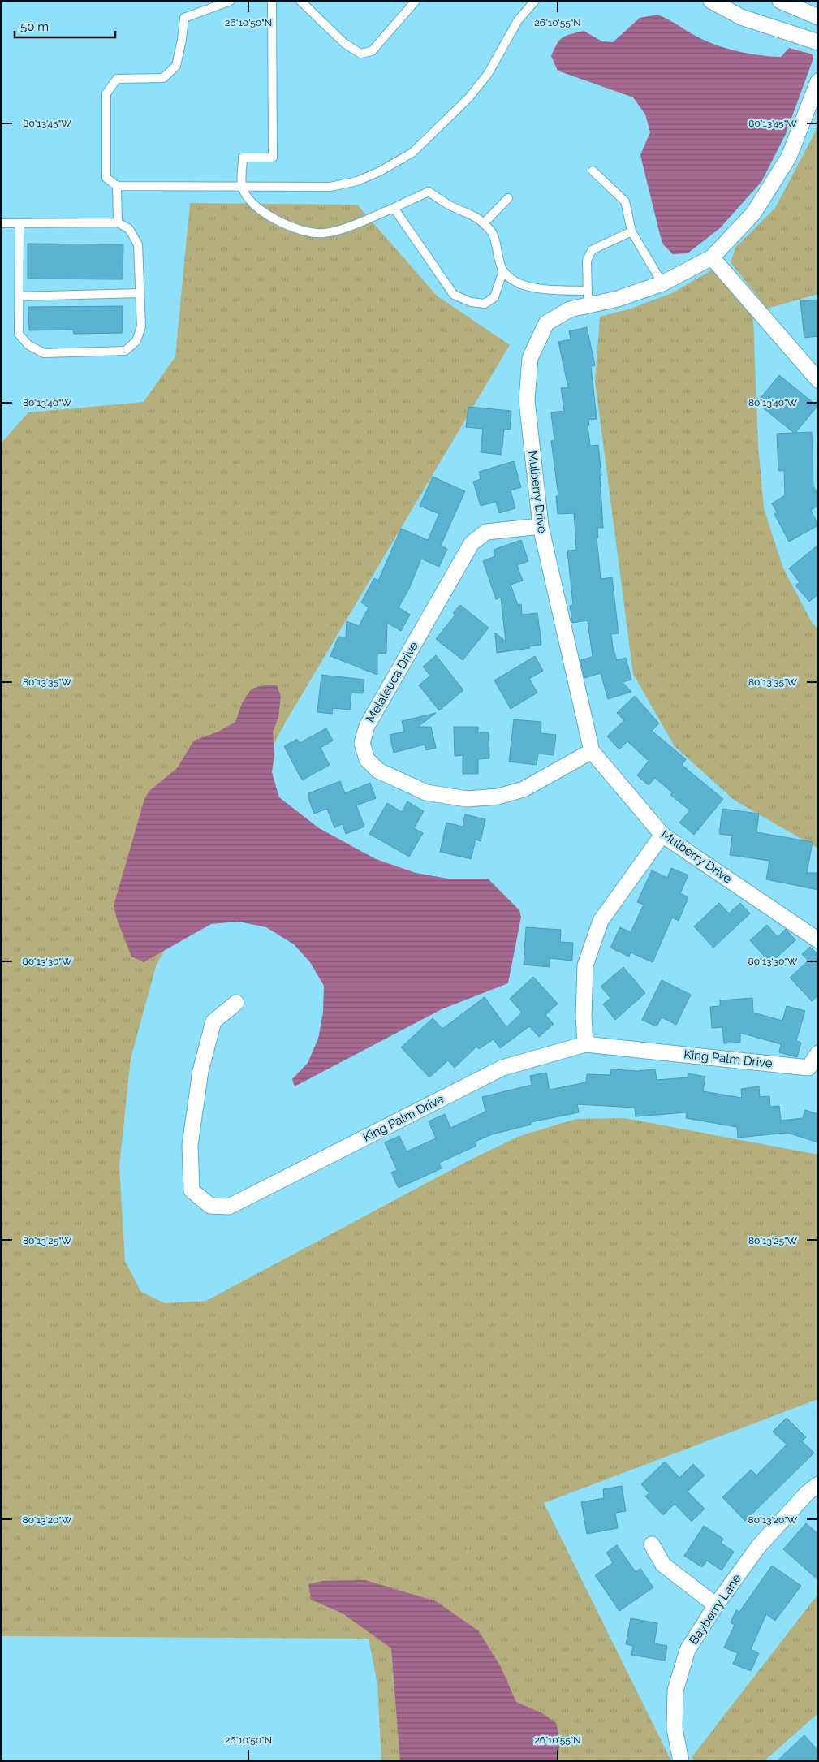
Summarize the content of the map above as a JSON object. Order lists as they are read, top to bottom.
{
  "streets": {
    "street": [
      "Mulberry Drive",
      "Melaleuca Drive",
      "King Palm Drive",
      "Bayberry Lane"
    ]
  },
  "crossings": [
    ["Mulberry Drive", "Melaleuca Drive"]
  ],
  "scale_bar": "50 m",
  "coordinates": [
    "26°10'50\"N",
    "26°10'55\"N",
    "80°13'45\"W",
    "80°13'40\"W",
    "80°13'35\"W",
    "80°13'30\"W",
    "80°13'25\"W",
    "80°13'20\"W"
  ]
}
